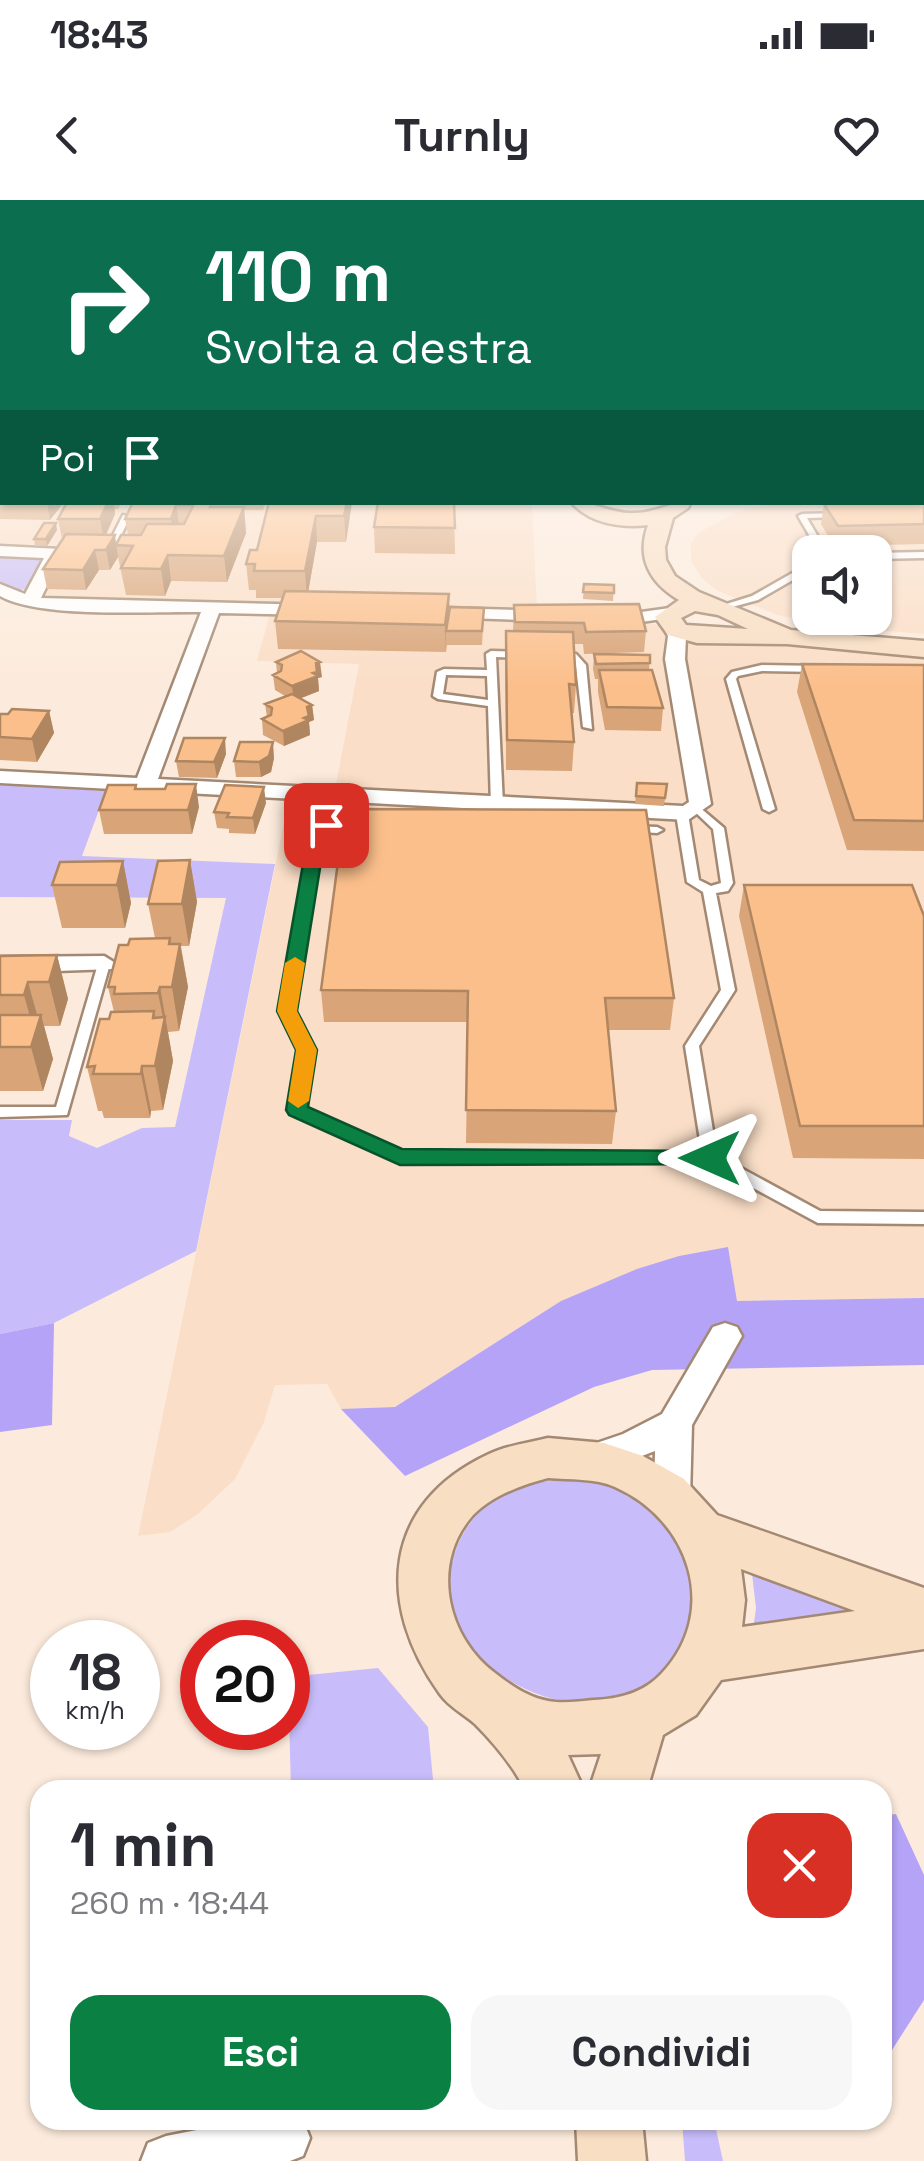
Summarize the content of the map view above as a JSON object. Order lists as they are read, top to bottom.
{
  "page": {
    "status": "18:43",
    "header": "Turnly",
    "turn": ["110 m", "Svolta a destra"],
    "then": "Poi",
    "speed": "18 km/h",
    "limit": "20",
    "heading": ["1 min", "260 m · 18:44"],
    "buttons": ["Esci", "Condividi"]
  }
}
